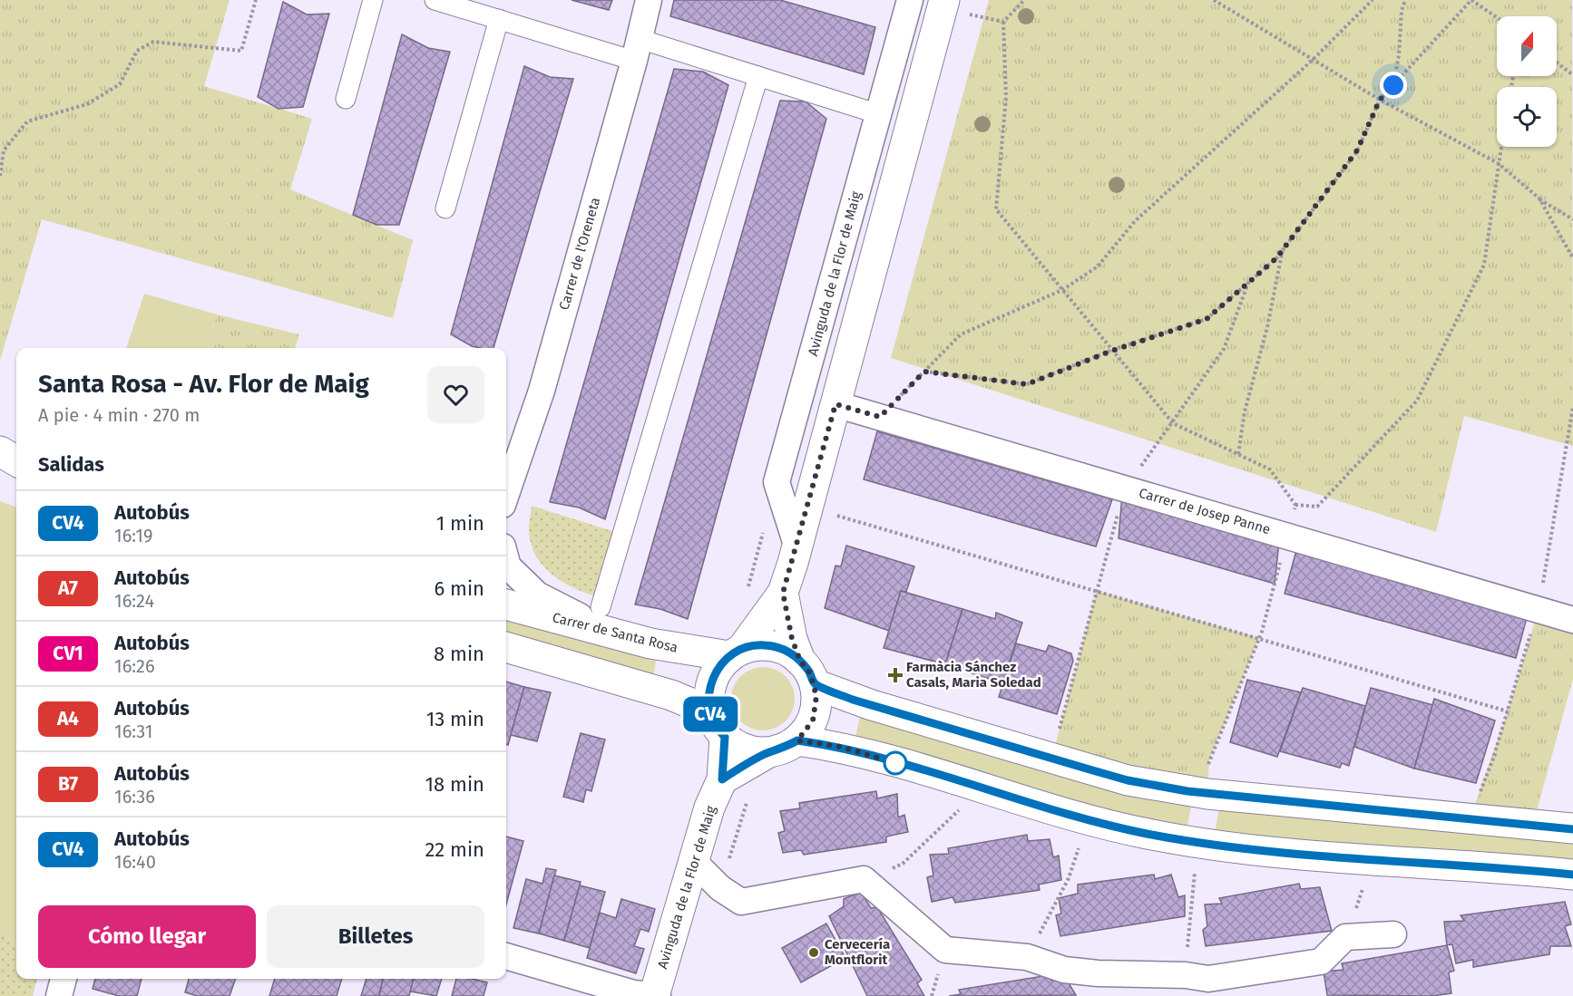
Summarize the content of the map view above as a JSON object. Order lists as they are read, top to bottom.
{
  "streets": {
    "main road": ["Avinguda de la Flor de Maig", "Carrer de Santa Rosa"],
    "street": ["Carrer de l'Oreneta", "Carrer de Josep Panne"]
  },
  "crossings": [
    ["Avinguda de la Flor de Maig", "Carrer de Santa Rosa"]
  ],
  "places": {
    "health": ["Farmàcia Sánchez Casals, Maria Soledad"],
    "other": ["Cervecería Montflorit"]
  },
  "lines": ["bus line CV4"],
  "north": "top",
  "page": {
    "on_map": "CV4",
    "heading": [
      ["Santa Rosa - Av. Flor de Maig", "A pie · 4 min · 270 m"],
      "Salidas"
    ],
    "list": [
      {
        "mark": "CV4",
        "name": "Autobús",
        "note": "16:19",
        "value": "1 min"
      },
      {
        "mark": "A7",
        "name": "Autobús",
        "note": "16:24",
        "value": "6 min"
      },
      {
        "mark": "CV1",
        "name": "Autobús",
        "note": "16:26",
        "value": "8 min"
      },
      {
        "mark": "A4",
        "name": "Autobús",
        "note": "16:31",
        "value": "13 min"
      },
      {
        "mark": "B7",
        "name": "Autobús",
        "note": "16:36",
        "value": "18 min"
      },
      {
        "mark": "CV4",
        "name": "Autobús",
        "note": "16:40",
        "value": "22 min"
      }
    ],
    "buttons": ["Cómo llegar", "Billetes"]
  }
}
